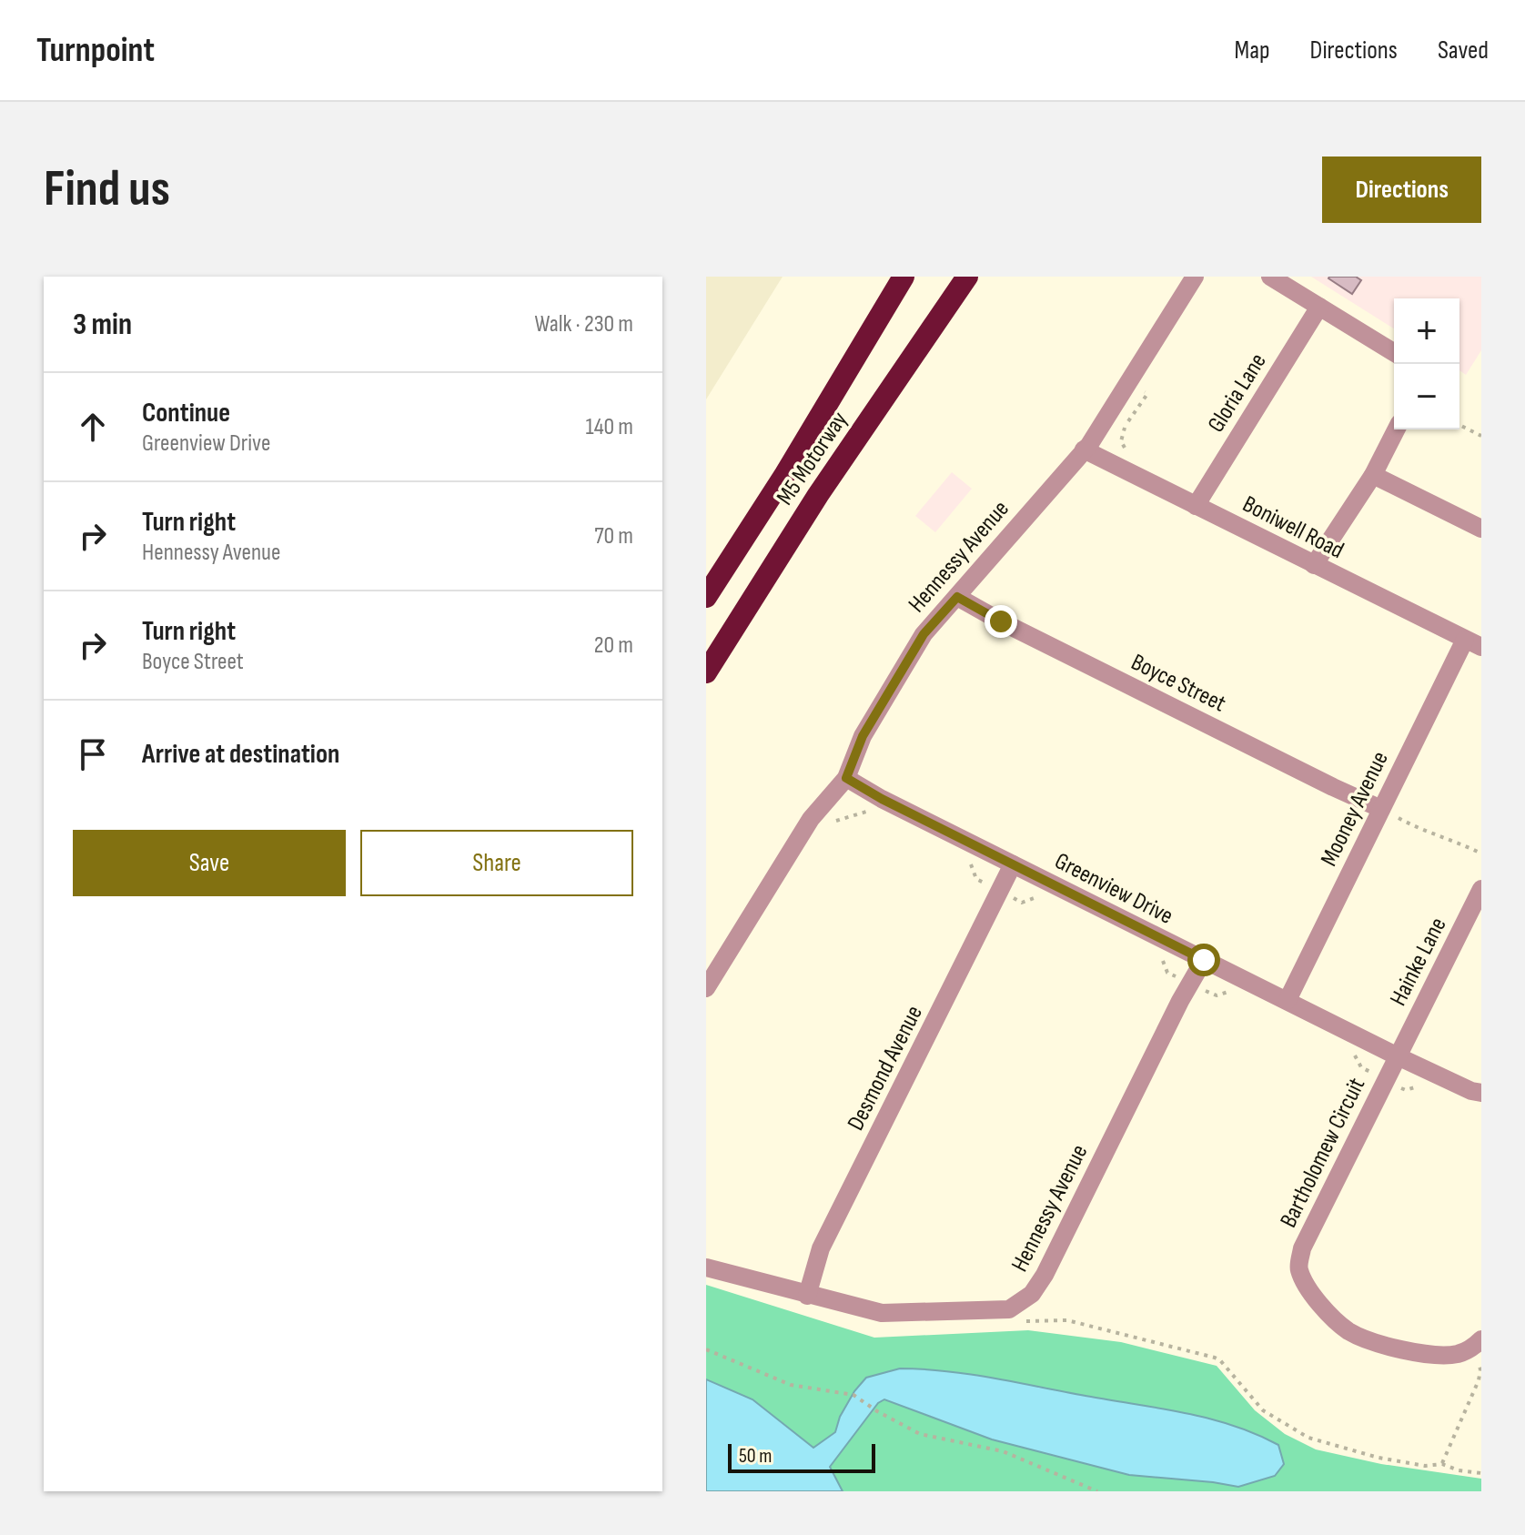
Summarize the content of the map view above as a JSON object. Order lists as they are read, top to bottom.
{
  "streets": {
    "highway": ["M5 Motorway"],
    "street": [
      "Gloria Lane",
      "Boniwell Road",
      "Hennessy Avenue",
      "Boyce Street",
      "Mooney Avenue",
      "Greenview Drive",
      "Hainke Lane",
      "Desmond Avenue",
      "Bartholomew Circuit"
    ]
  },
  "crossings": [
    ["Gloria Lane", "Boniwell Road"],
    ["Boniwell Road", "Hennessy Avenue"],
    ["Boniwell Road", "Mooney Avenue"],
    ["Hennessy Avenue", "Boyce Street"],
    ["Hennessy Avenue", "Greenview Drive"],
    ["Hennessy Avenue", "Desmond Avenue"],
    ["Boyce Street", "Mooney Avenue"],
    ["Mooney Avenue", "Greenview Drive"],
    ["Greenview Drive", "Hainke Lane"],
    ["Greenview Drive", "Desmond Avenue"],
    ["Greenview Drive", "Bartholomew Circuit"],
    ["Hainke Lane", "Bartholomew Circuit"]
  ],
  "scale_bar": "50 m",
  "page": {
    "header": "Turnpoint",
    "nav": ["Map", "Directions", "Saved"],
    "buttons": [
      "Directions",
      ["Save", "Share"]
    ],
    "title": "Find us",
    "heading": ["3 min", "Walk · 230 m"],
    "map_buttons": ["+", "−"],
    "list": [
      ["Continue", "Greenview Drive", "140 m"],
      ["Turn right", "Hennessy Avenue", "70 m"],
      ["Turn right", "Boyce Street", "20 m"],
      "Arrive at destination"
    ],
    "scale": "50 m"
  }
}
